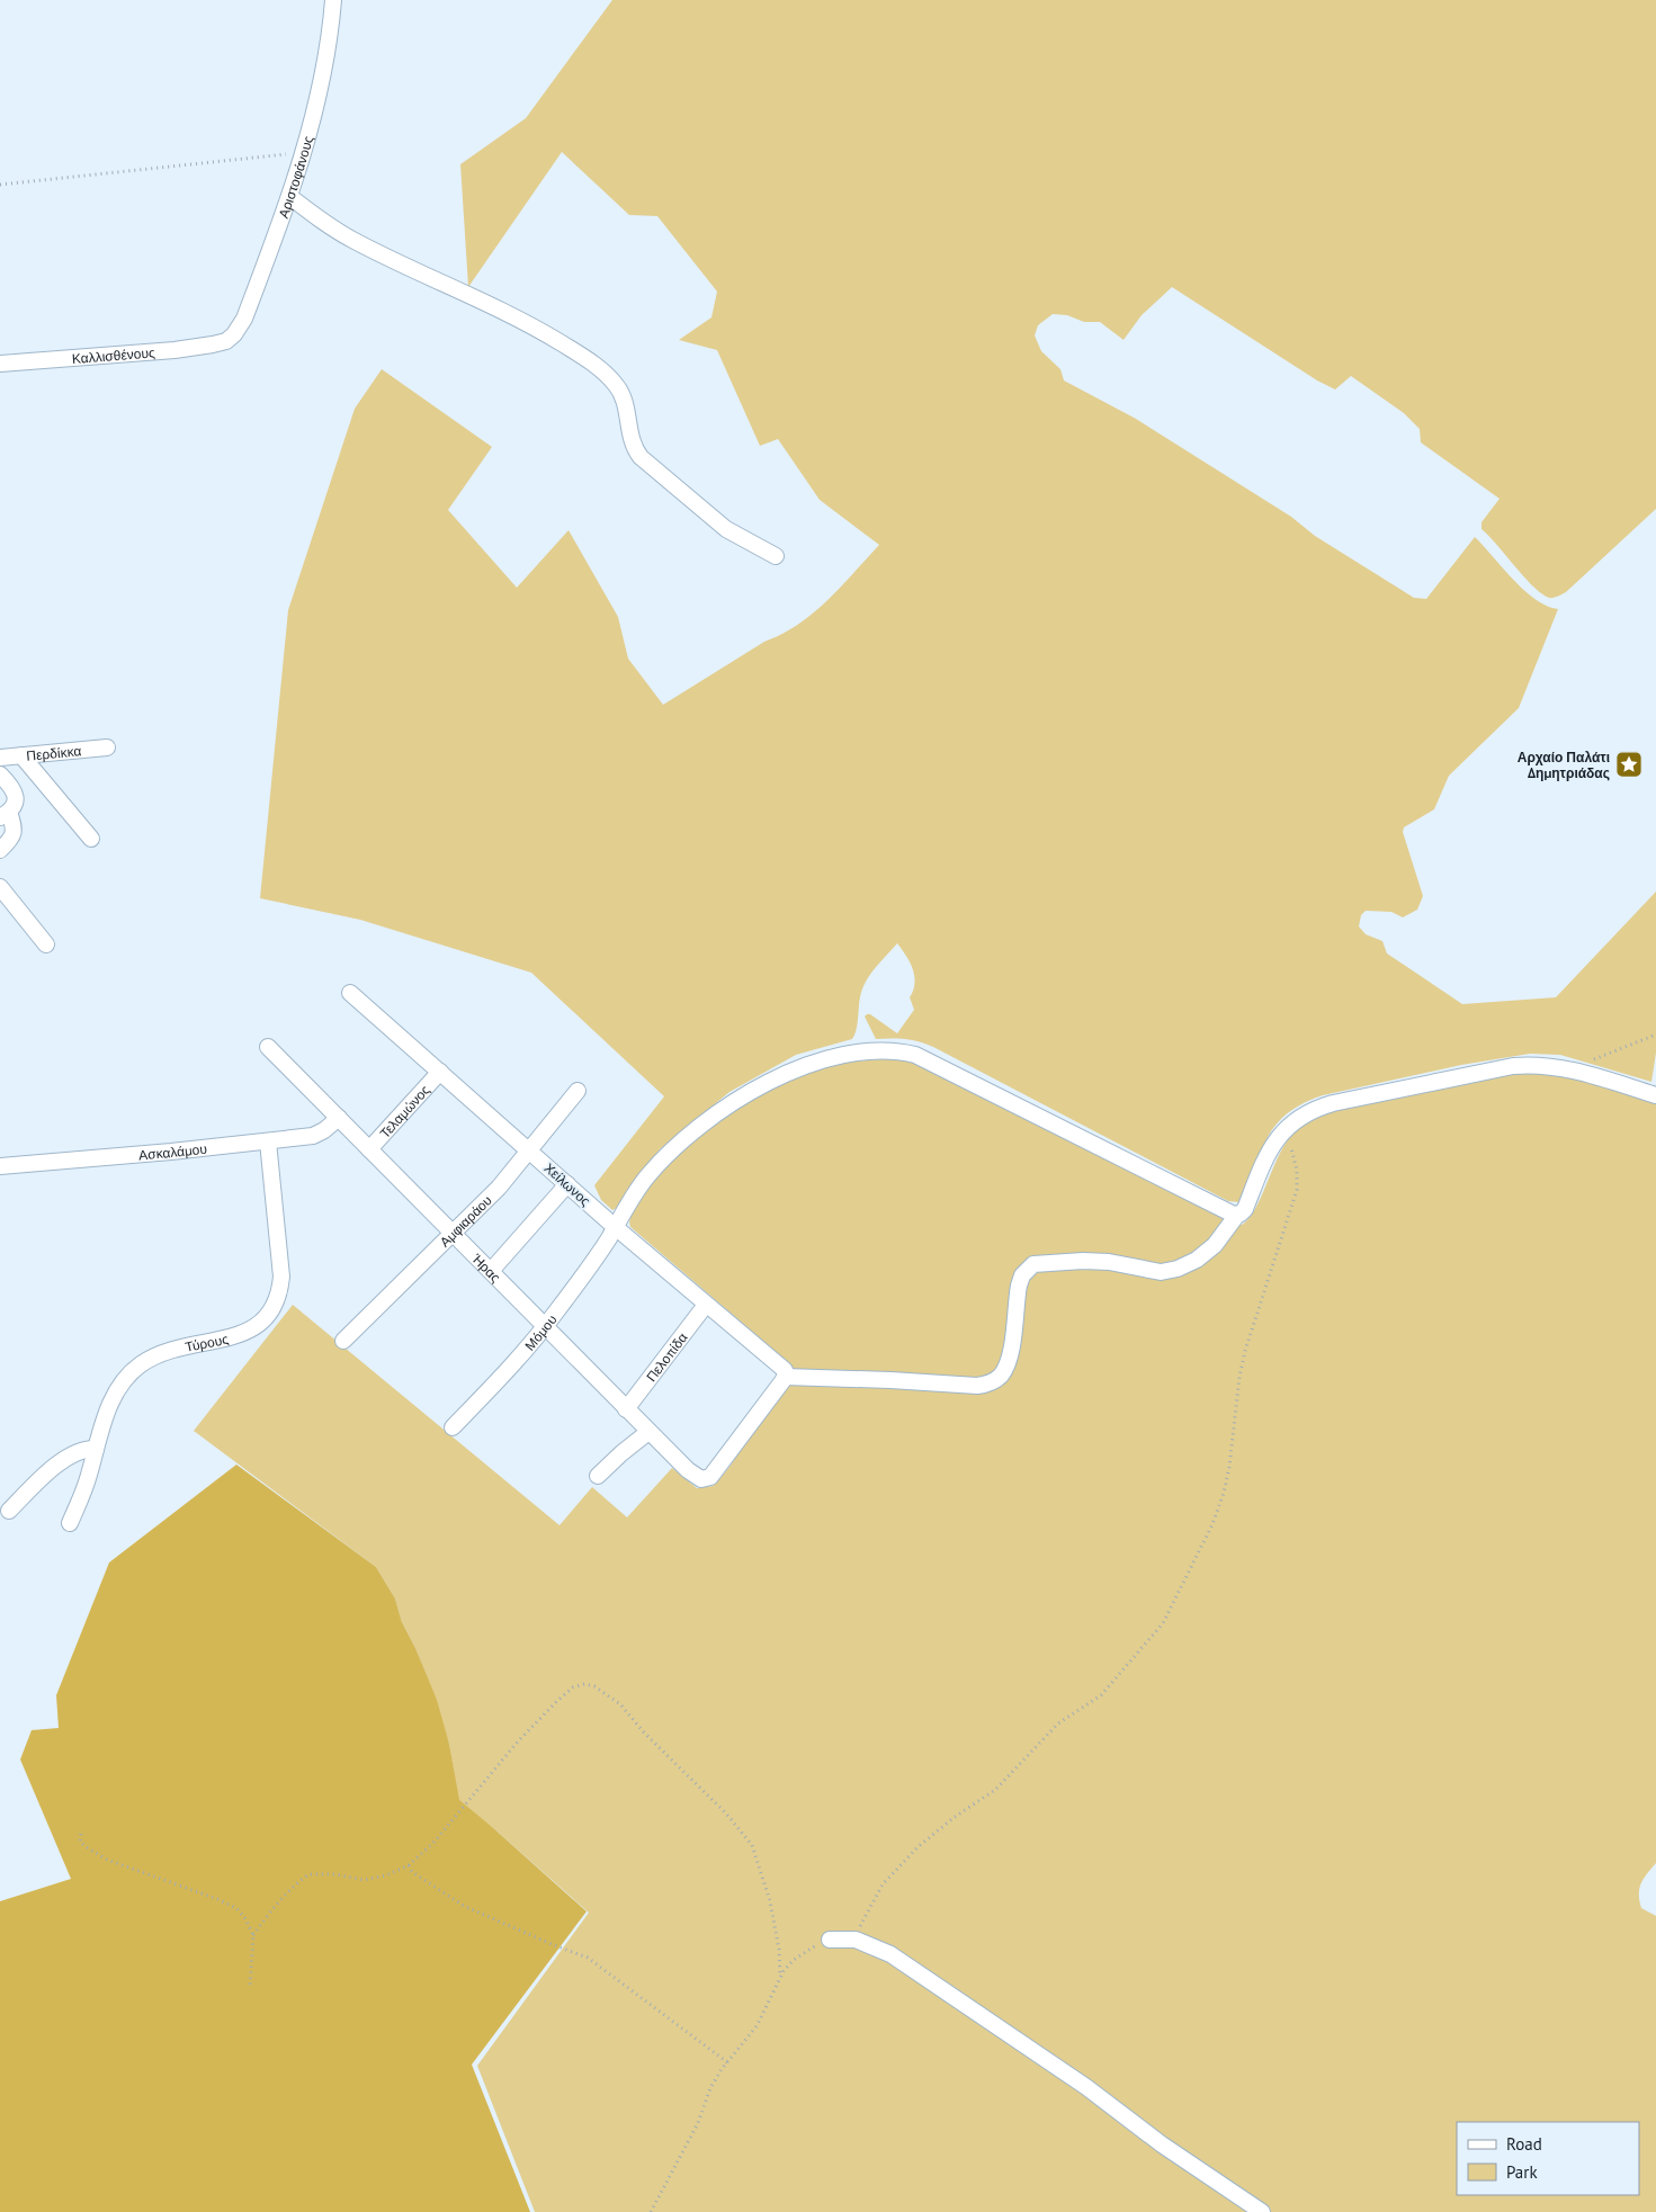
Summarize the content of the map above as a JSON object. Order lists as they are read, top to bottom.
{
  "streets": {
    "street": [
      "Αριστοφάνους",
      "Καλλισθένους",
      "Περδίκκα",
      "Τελαμώνος",
      "Ασκαλάμου",
      "Χείλωνος",
      "Αμφιαράου",
      "Ήρας",
      "Μόμου",
      "Τύρους",
      "Πελοπίδα"
    ]
  },
  "crossings": [
    ["Αριστοφάνους", "Καλλισθένους"],
    ["Τελαμώνος", "Χείλωνος"],
    ["Τελαμώνος", "Ήρας"],
    ["Ασκαλάμου", "Ήρας"],
    ["Ασκαλάμου", "Τύρους"],
    ["Χείλωνος", "Αμφιαράου"],
    ["Χείλωνος", "Ήρας"],
    ["Χείλωνος", "Μόμου"],
    ["Χείλωνος", "Πελοπίδα"],
    ["Αμφιαράου", "Ήρας"],
    ["Ήρας", "Μόμου"],
    ["Ήρας", "Πελοπίδα"]
  ],
  "places": {
    "place": ["Αρχαίο Παλάτι Δημητριάδας"]
  },
  "legend": ["Road", "Park"]
}
